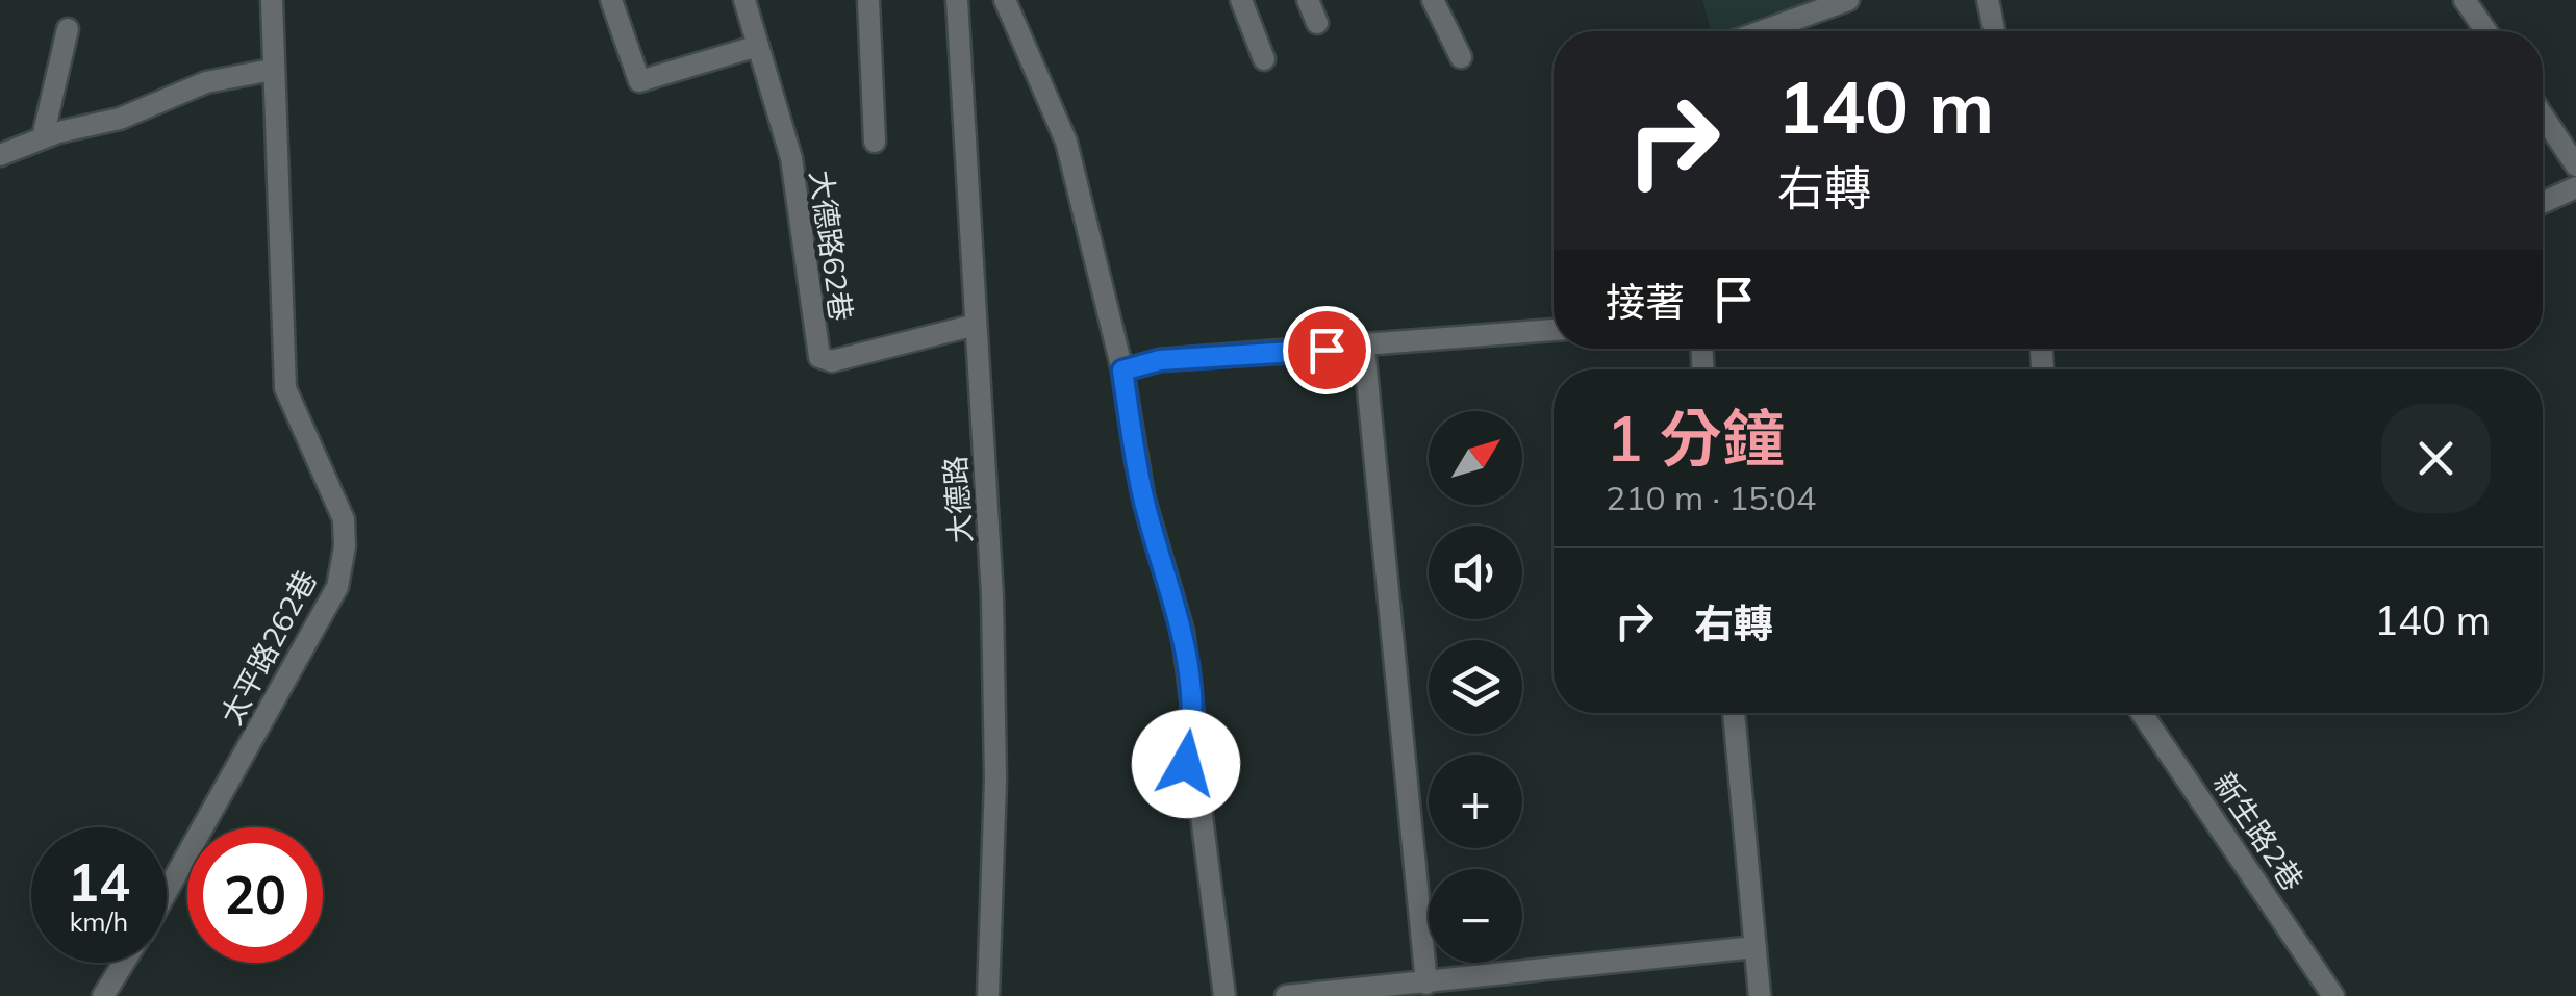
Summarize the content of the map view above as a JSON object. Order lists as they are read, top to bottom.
{
  "streets": {
    "street": [
      "大德路62巷",
      "大德路",
      "太平路262巷",
      "新生路2巷"
    ]
  },
  "crossings": [
    ["大德路62巷", "大德路"]
  ],
  "north": "top right",
  "page": {
    "turn": ["140 m", "右轉"],
    "then": "接著",
    "heading": ["1 分鐘", "210 m · 15:04"],
    "map_buttons": ["+", "−"],
    "list": [
      {
        "name": "右轉",
        "value": "140 m"
      }
    ],
    "speed": "14 km/h",
    "limit": "20"
  }
}
